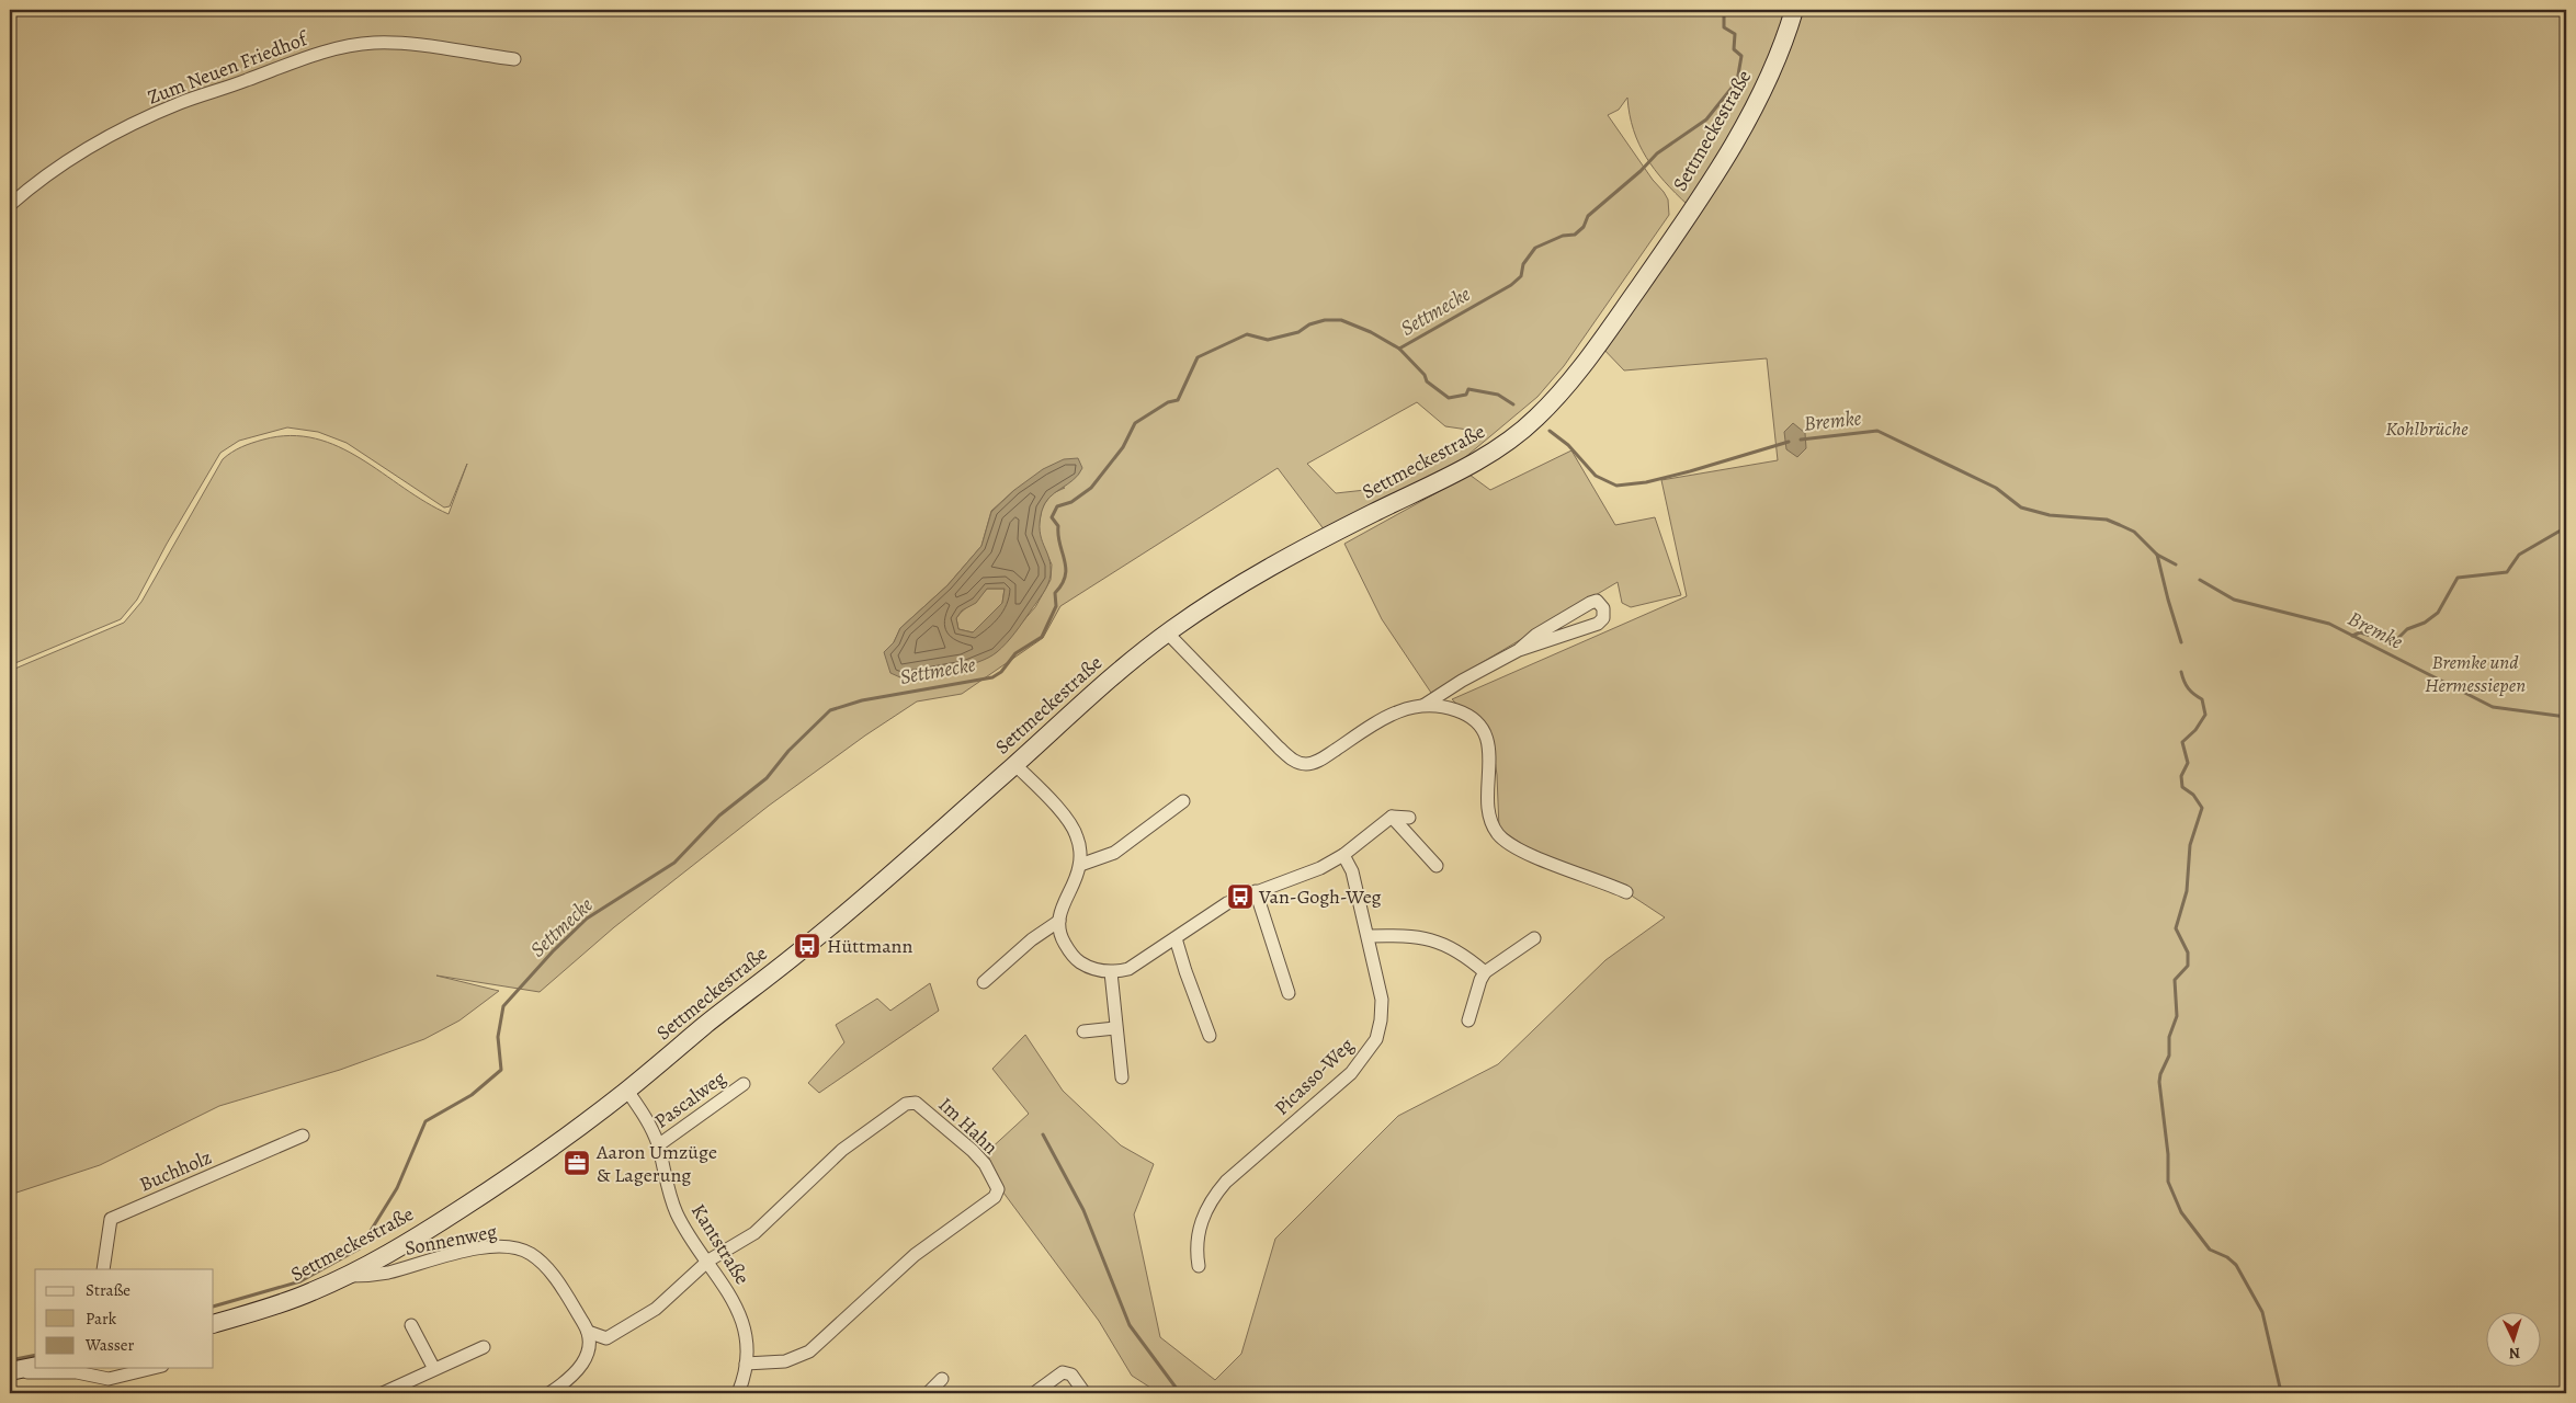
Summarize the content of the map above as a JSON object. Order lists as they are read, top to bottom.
{
  "streets": {
    "street": [
      "Zum Neuen Friedhof",
      "Settmeckestraße",
      "Picasso-Weg",
      "Pascalweg",
      "Im Hahn",
      "Buchholz",
      "Sonnenweg",
      "Kantstraße"
    ]
  },
  "crossings": [
    ["Settmeckestraße", "Sonnenweg"],
    ["Settmeckestraße", "Kantstraße"],
    ["Pascalweg", "Kantstraße"],
    ["Im Hahn", "Kantstraße"]
  ],
  "water": ["Settmecke", "Bremke"],
  "parks": ["Kohlbrüche", "Bremke und Hermessiepen"],
  "places": {
    "bus stop": ["Van-Gogh-Weg", "Hüttmann"],
    "office": ["Aaron Umzüge & Lagerung"]
  },
  "legend": ["Straße", "Park", "Wasser"],
  "north": "bottom"
}
